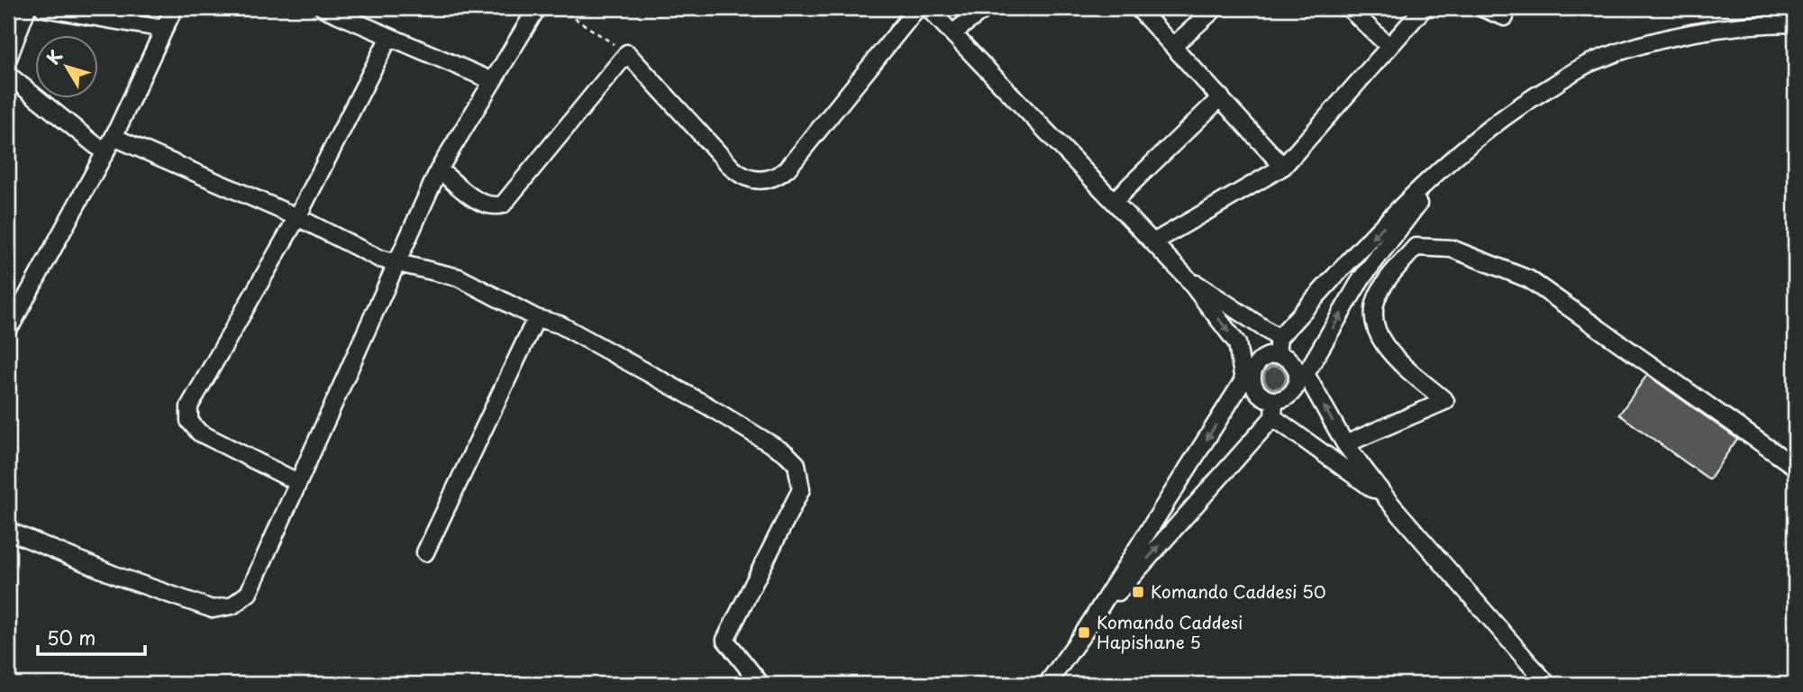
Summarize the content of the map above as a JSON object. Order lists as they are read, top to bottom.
{
  "places": {
    "transit": ["Komando Caddesi 50", "Komando Caddesi Hapishane 5"]
  },
  "scale_bar": "50 m",
  "north": "top left"
}
